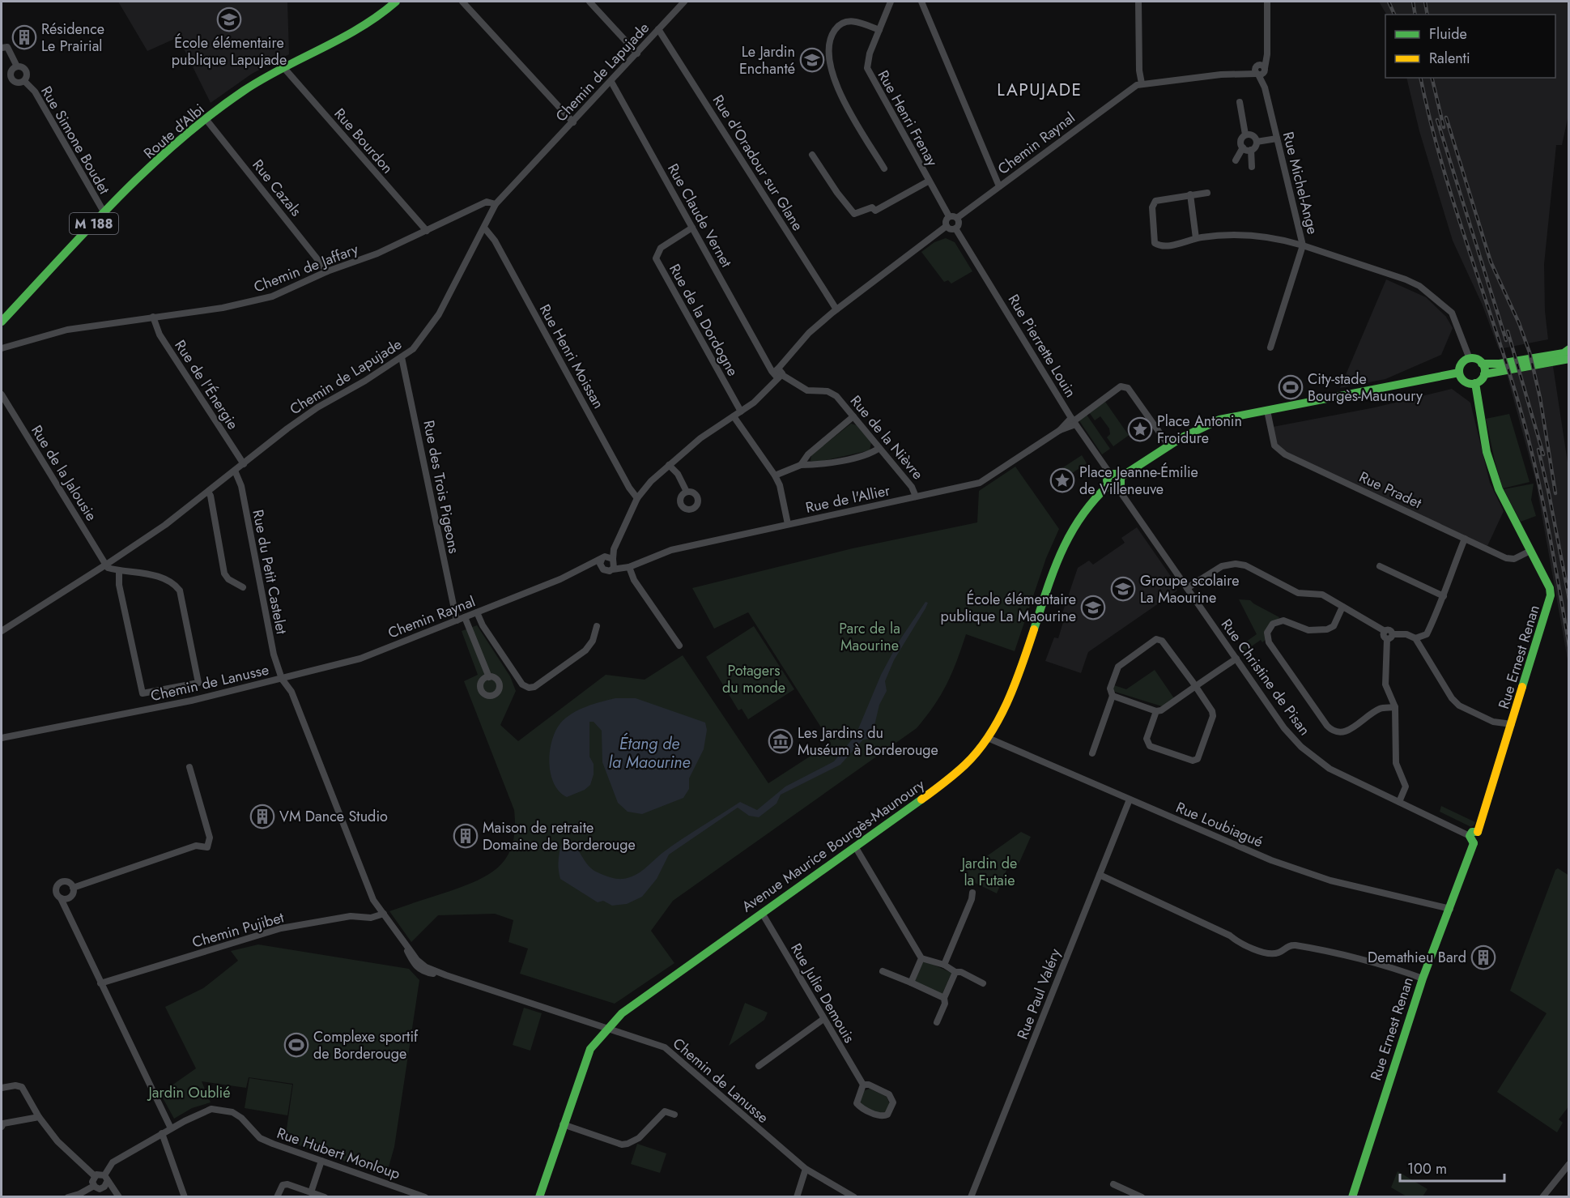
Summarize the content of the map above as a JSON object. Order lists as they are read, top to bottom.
{
  "streets": {
    "street": [
      "Chemin de Lapujade",
      "Rue Henri Frenay",
      "Route d'Albi",
      "Rue Simone Boudet",
      "Rue Bourdon",
      "Chemin Raynal",
      "Rue d'Oradour sur Glane",
      "Rue Michel-Ange",
      "Rue Cazals",
      "Rue Claude Vernet",
      "M 188",
      "Chemin de Jaffary",
      "Rue de la Dordogne",
      "Rue Pierrette Louin",
      "Rue Henri Moissan",
      "Rue de l'Énergie",
      "Rue de la Nièvre",
      "Rue de la Jalousie",
      "Rue des Trois Pigeons",
      "Rue Pradet",
      "Rue de l'Allier",
      "Rue du Petit Castelet",
      "Rue Ernest Renan",
      "Rue Christine de Pisan",
      "Chemin de Lanusse",
      "Rue Loubiagué",
      "Avenue Maurice Bourgès-Maunoury",
      "Chemin Pujibet",
      "Rue Julie Demouis",
      "Rue Paul Valéry",
      "Rue Hubert Monloup"
    ]
  },
  "crossings": [
    ["Chemin de Lapujade", "Rue d'Oradour sur Glane"],
    ["Chemin de Lapujade", "Rue Claude Vernet"],
    ["Chemin de Lapujade", "Chemin de Jaffary"],
    ["Chemin de Lapujade", "Rue Henri Moissan"],
    ["Chemin de Lapujade", "Rue de l'Énergie"],
    ["Chemin de Lapujade", "Rue de la Jalousie"],
    ["Chemin de Lapujade", "Rue des Trois Pigeons"],
    ["Chemin de Lapujade", "Rue du Petit Castelet"],
    ["Rue Henri Frenay", "Chemin Raynal"],
    ["Rue Henri Frenay", "Rue Pierrette Louin"],
    ["Route d'Albi", "Rue Simone Boudet"],
    ["Route d'Albi", "Rue Bourdon"],
    ["Route d'Albi", "Rue Cazals"],
    ["Rue Bourdon", "Chemin de Jaffary"],
    ["Chemin Raynal", "Rue d'Oradour sur Glane"],
    ["Chemin Raynal", "Rue Michel-Ange"],
    ["Chemin Raynal", "Rue Claude Vernet"],
    ["Chemin Raynal", "Rue de la Dordogne"],
    ["Chemin Raynal", "Rue Pierrette Louin"],
    ["Chemin Raynal", "Rue Henri Moissan"],
    ["Chemin Raynal", "Rue de la Nièvre"],
    ["Chemin Raynal", "Rue des Trois Pigeons"],
    ["Chemin Raynal", "Rue de l'Allier"],
    ["Chemin Raynal", "Rue du Petit Castelet"],
    ["Chemin Raynal", "Chemin de Lanusse"],
    ["Rue Michel-Ange", "Rue Ernest Renan"],
    ["Rue Cazals", "Chemin de Jaffary"],
    ["Rue Claude Vernet", "Rue de la Dordogne"],
    ["Rue Claude Vernet", "Rue de la Nièvre"],
    ["Chemin de Jaffary", "Rue de l'Énergie"],
    ["Rue Pierrette Louin", "Rue de l'Allier"],
    ["Rue Pierrette Louin", "Rue Christine de Pisan"],
    ["Rue Pierrette Louin", "Avenue Maurice Bourgès-Maunoury"],
    ["Rue de la Nièvre", "Rue de l'Allier"],
    ["Rue Pradet", "Rue Ernest Renan"],
    ["Rue du Petit Castelet", "Chemin de Lanusse"],
    ["Rue Ernest Renan", "Rue Christine de Pisan"],
    ["Rue Ernest Renan", "Rue Loubiagué"],
    ["Rue Christine de Pisan", "Avenue Maurice Bourgès-Maunoury"],
    ["Chemin de Lanusse", "Avenue Maurice Bourgès-Maunoury"],
    ["Chemin de Lanusse", "Chemin Pujibet"],
    ["Rue Loubiagué", "Avenue Maurice Bourgès-Maunoury"],
    ["Rue Loubiagué", "Rue Paul Valéry"],
    ["Avenue Maurice Bourgès-Maunoury", "Rue Julie Demouis"]
  ],
  "districts": ["LAPUJADE"],
  "water": ["Étang de la Maourine"],
  "parks": [
    "Parc de la Maourine",
    "Potagers du monde",
    "Jardin de la Futaie",
    "Jardin Oublié"
  ],
  "places": {
    "school or university": [
      "École élémentaire publique Lapujade",
      "Le Jardin Enchanté",
      "Groupe scolaire La Maourine",
      "École élémentaire publique La Maourine"
    ],
    "building": [
      "Résidence Le Prairial",
      "VM Dance Studio",
      "Maison de retraite Domaine de Borderouge",
      "Demathieu Bard"
    ],
    "sports": ["City-stade Bourgès-Maunoury", "Complexe sportif de Borderouge"],
    "place": ["Place Antonin Froidure", "Place Jeanne-Émilie de Villeneuve"],
    "museum": ["Les Jardins du Muséum à Borderouge"]
  },
  "legend": ["Fluide", "Ralenti"],
  "scale_bar": "100 m"
}
